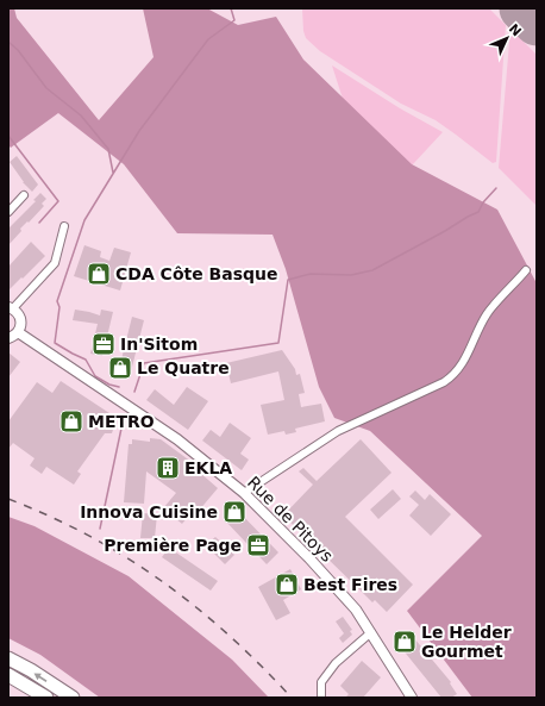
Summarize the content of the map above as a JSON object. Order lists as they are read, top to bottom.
{
  "streets": {
    "street": ["Rue de Pitoys"]
  },
  "places": {
    "shop": [
      "CDA Côte Basque",
      "Le Quatre",
      "METRO",
      "Innova Cuisine",
      "Best Fires",
      "Le Helder Gourmet"
    ],
    "office": ["In'Sitom", "Première Page"],
    "building": ["EKLA"]
  },
  "north": "top right"
}
